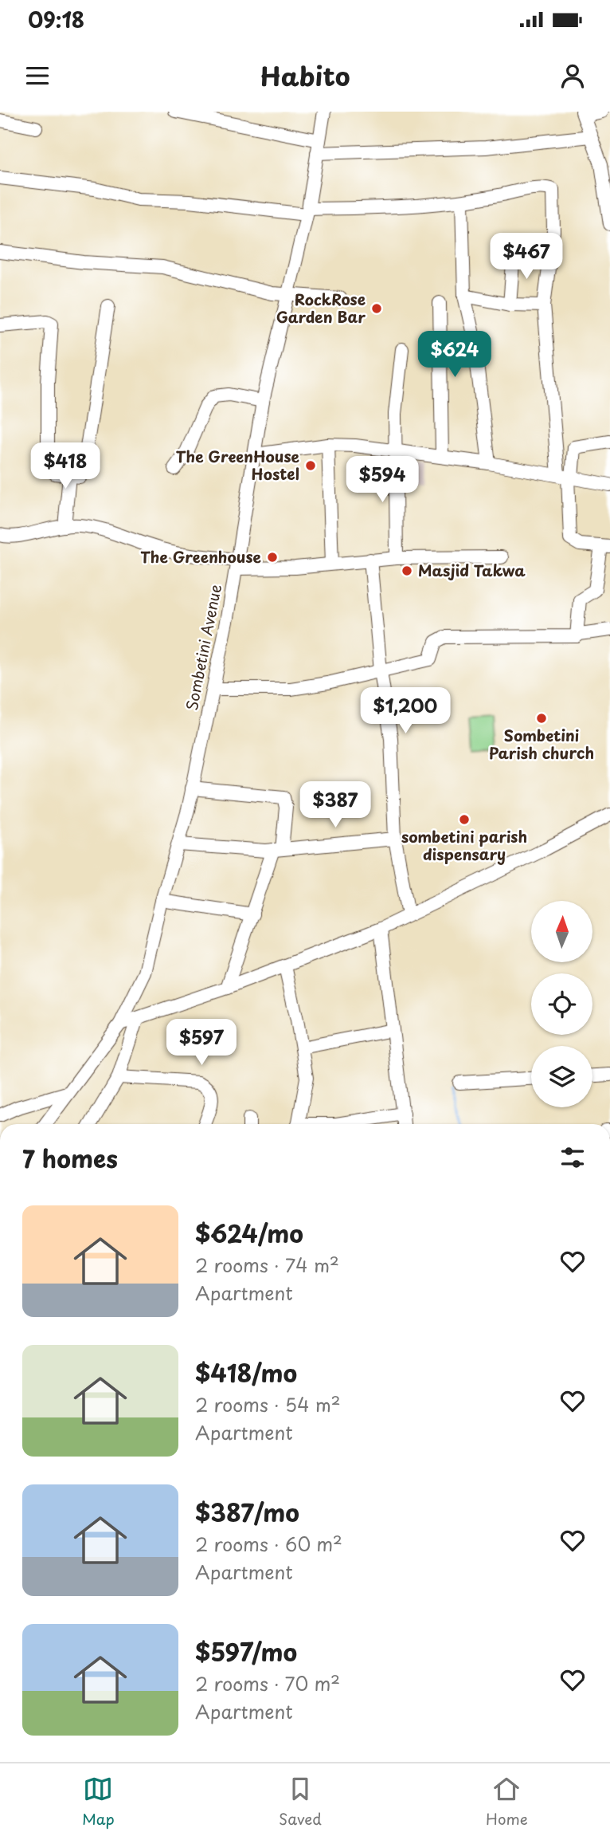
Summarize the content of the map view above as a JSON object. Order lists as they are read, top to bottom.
{
  "streets": {
    "street": ["Sombetini Avenue"]
  },
  "places": [
    "RockRose Garden Bar",
    "The GreenHouse Hostel",
    "The Greenhouse",
    "Masjid Takwa",
    "Sombetini Parish church",
    "sombetini parish dispensary"
  ],
  "north": "top",
  "page": {
    "status": "09:18",
    "header": "Habito",
    "price": [
      "$467",
      "$624",
      "$418",
      "$594",
      "$1,200",
      "$387",
      "$597"
    ],
    "heading": "7 homes",
    "list": [
      {
        "name": "$624/mo",
        "note": "2 rooms · 74 m² · Apartment"
      },
      {
        "name": "$418/mo",
        "note": "2 rooms · 54 m² · Apartment"
      },
      {
        "name": "$387/mo",
        "note": "2 rooms · 60 m² · Apartment"
      },
      {
        "name": "$597/mo",
        "note": "2 rooms · 70 m² · Apartment"
      }
    ],
    "tabs": ["Map", "Saved", "Home"]
  }
}
